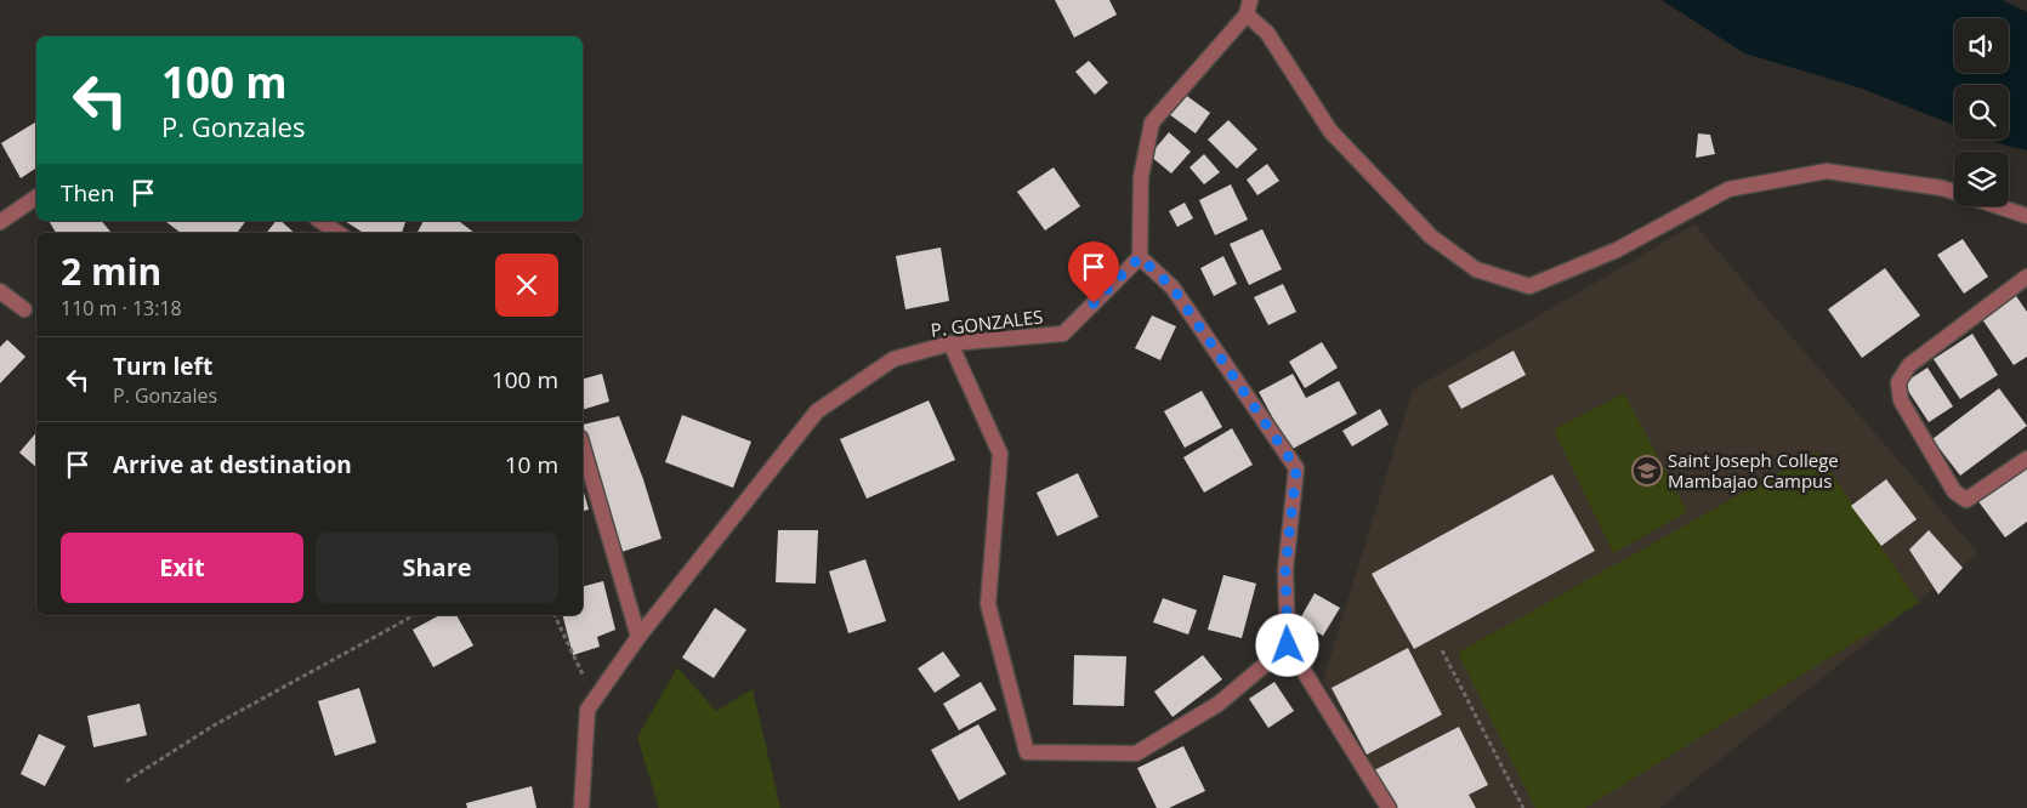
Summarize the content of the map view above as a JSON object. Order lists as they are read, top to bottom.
{
  "streets": {
    "street": ["P. GONZALES"]
  },
  "places": {
    "school or university": ["Saint Joseph College Mambajao Campus"]
  },
  "page": {
    "turn": ["100 m", "P. Gonzales"],
    "then": "Then",
    "heading": ["2 min", "110 m · 13:18"],
    "list": [
      {
        "name": "Turn left",
        "note": "P. Gonzales",
        "value": "100 m"
      },
      {
        "name": "Arrive at destination",
        "value": "10 m"
      }
    ],
    "buttons": ["Exit", "Share"]
  }
}
